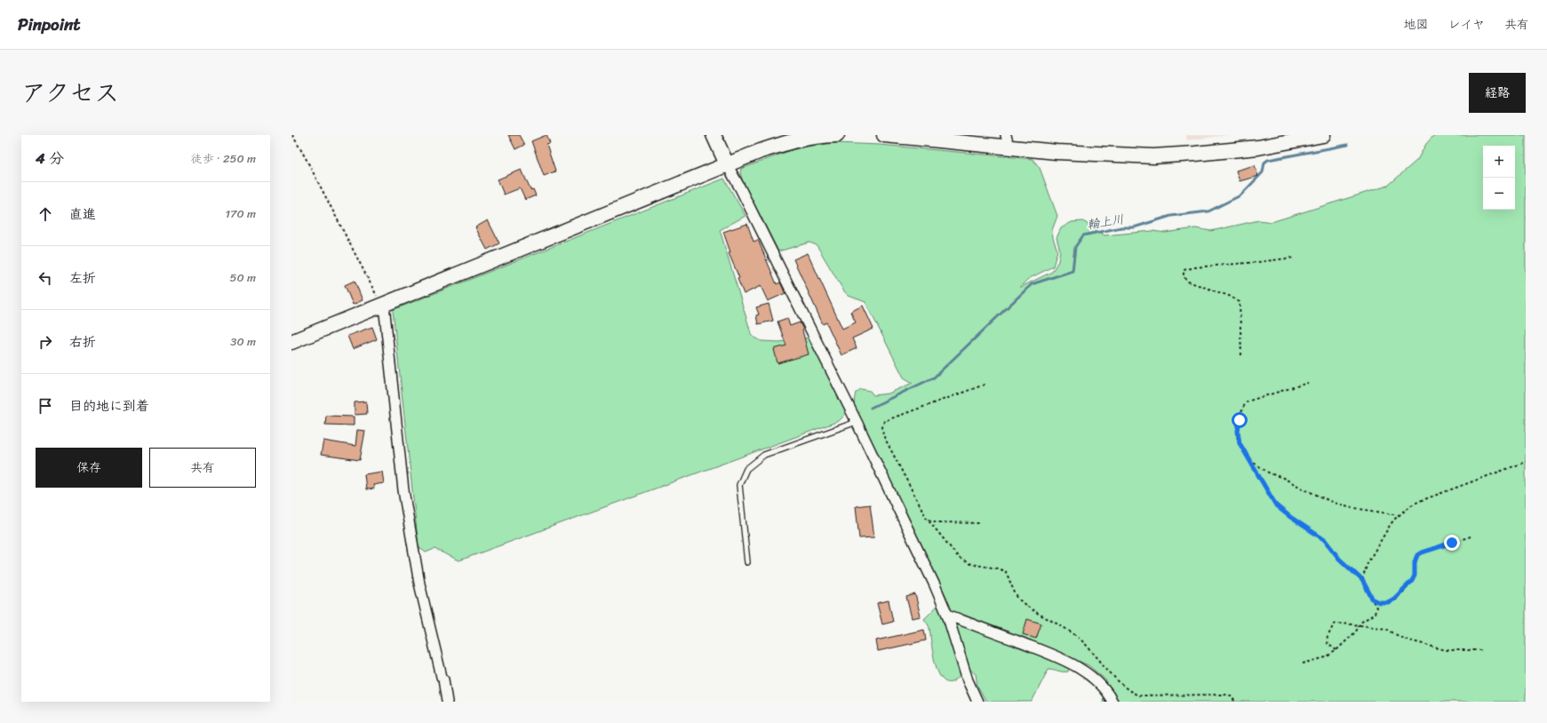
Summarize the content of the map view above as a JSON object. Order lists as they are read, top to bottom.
{
  "water": ["輪上川"],
  "page": {
    "header": "Pinpoint",
    "nav": ["地図", "レイヤ", "共有"],
    "title": "アクセス",
    "buttons": [
      "経路",
      ["保存", "共有"]
    ],
    "heading": ["4 分", "徒歩 · 250 m"],
    "map_buttons": ["+", "−"],
    "list": [
      ["直進", "170 m"],
      ["左折", "50 m"],
      ["右折", "30 m"],
      "目的地に到着"
    ]
  }
}
